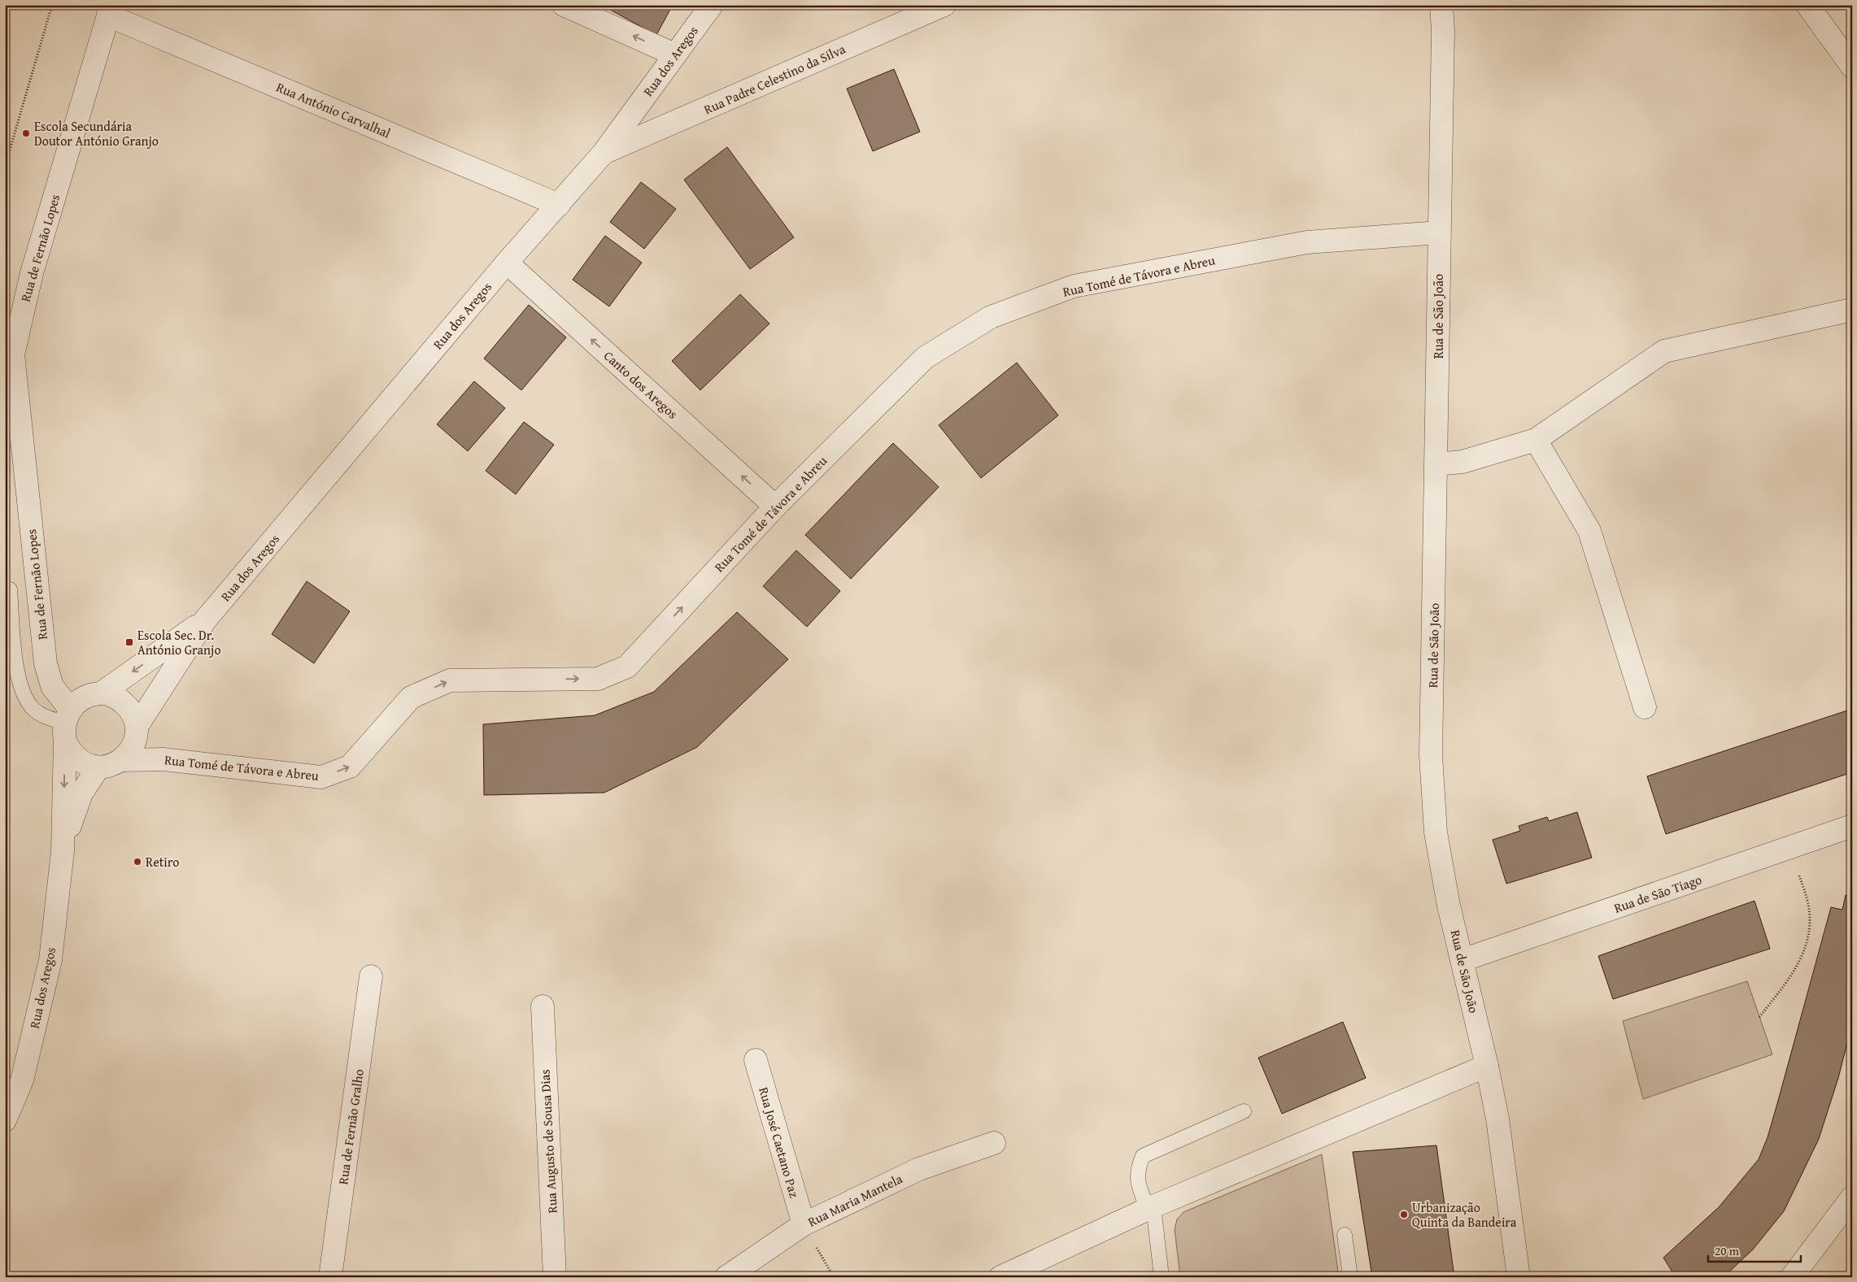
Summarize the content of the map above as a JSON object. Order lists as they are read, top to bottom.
{
  "streets": {
    "street": [
      "Rua dos Aregos",
      "Rua Padre Celestino da Silva",
      "Rua António Carvalhal",
      "Rua de Fernão Lopes",
      "Rua Tomé de Távora e Abreu",
      "Rua de São João",
      "Canto dos Aregos",
      "Rua de São Tiago",
      "Rua de Fernão Gralho",
      "Rua Augusto de Sousa Dias",
      "Rua José Caetano Paz",
      "Rua Maria Mantela"
    ]
  },
  "crossings": [
    ["Rua dos Aregos", "Rua Padre Celestino da Silva"],
    ["Rua dos Aregos", "Rua António Carvalhal"],
    ["Rua dos Aregos", "Canto dos Aregos"],
    ["Rua António Carvalhal", "Rua de Fernão Lopes"],
    ["Rua de Fernão Lopes", "Rua Tomé de Távora e Abreu"],
    ["Rua Tomé de Távora e Abreu", "Rua de São João"],
    ["Rua Tomé de Távora e Abreu", "Canto dos Aregos"],
    ["Rua de São João", "Rua de São Tiago"],
    ["Rua José Caetano Paz", "Rua Maria Mantela"]
  ],
  "one_way": ["Rua Tomé de Távora e Abreu", "Canto dos Aregos"],
  "places": {
    "other": ["Escola Secundária Doutor António Granjo", "Retiro", "Urbanização Quinta da Bandeira"],
    "transit": ["Escola Sec. Dr. António Granjo"]
  },
  "scale_bar": "20 m"
}
